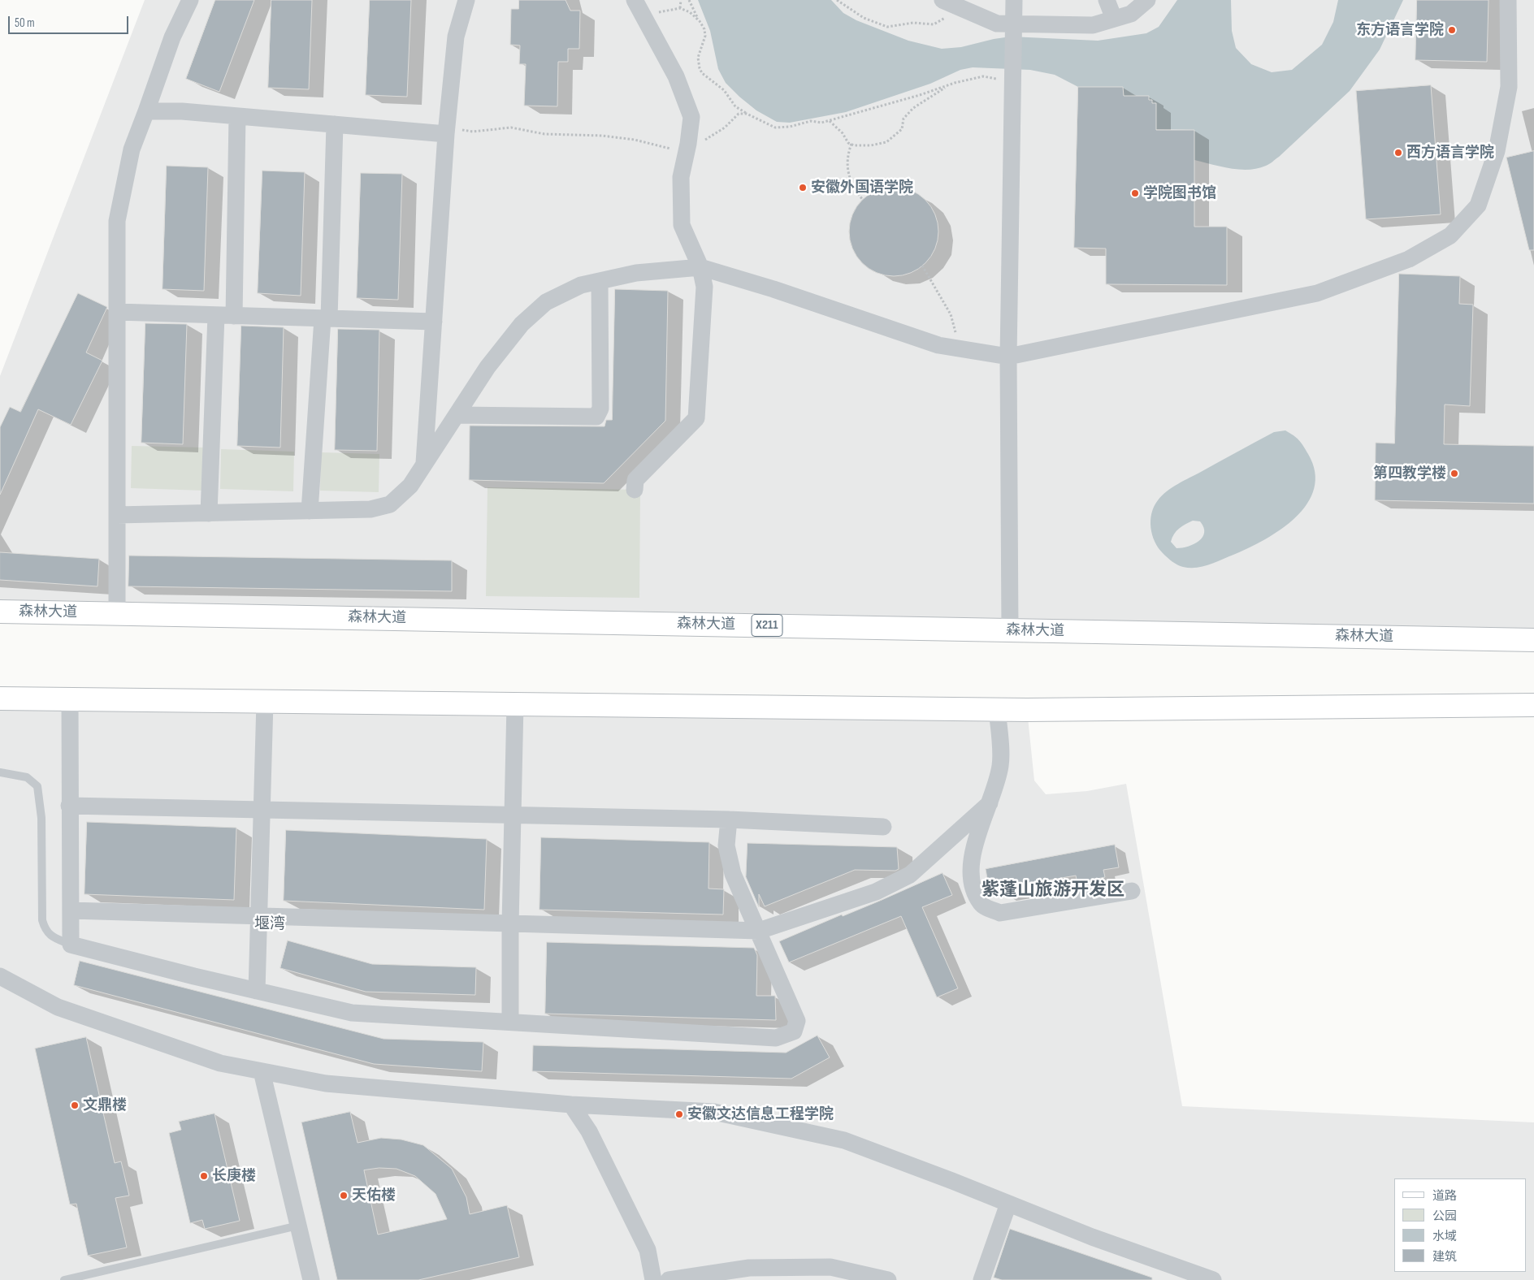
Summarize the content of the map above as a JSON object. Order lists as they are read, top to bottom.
{
  "streets": {
    "main road": ["森林大道", "X211"]
  },
  "districts": ["紫蓬山旅游开发区", "堰湾"],
  "places": [
    "东方语言学院",
    "西方语言学院",
    "安徽外国语学院",
    "学院图书馆",
    "第四教学楼",
    "文鼎楼",
    "安徽文达信息工程学院",
    "长庚楼",
    "天佑楼"
  ],
  "legend": [
    "道路",
    "公园",
    "水域",
    "建筑"
  ],
  "scale_bar": "50 m"
}
